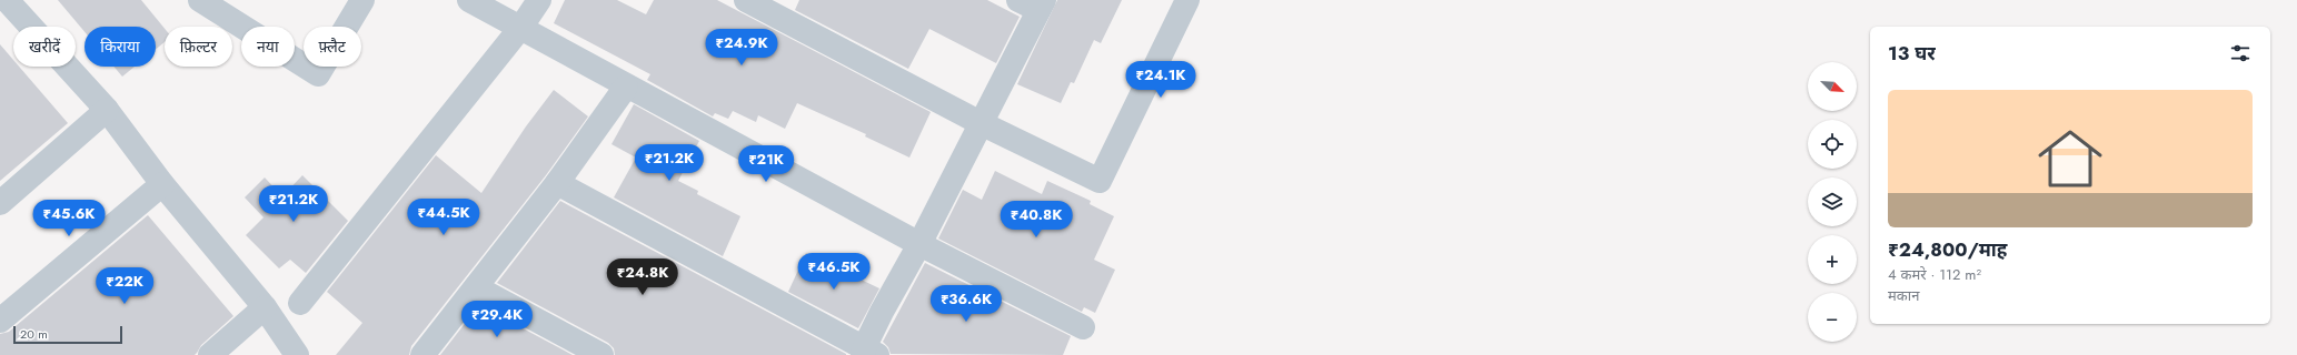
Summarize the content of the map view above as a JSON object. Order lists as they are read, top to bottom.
{
  "scale_bar": "20 m",
  "north": "bottom right",
  "page": {
    "chip": [
      "खरीदें",
      "किराया",
      "फ़िल्टर",
      "नया",
      "फ़्लैट"
    ],
    "heading": "13 घर",
    "price": [
      "₹24.9K",
      "₹24.1K",
      "₹21.2K",
      "₹21K",
      "₹21.2K",
      "₹44.5K",
      "₹45.6K",
      "₹40.8K",
      "₹46.5K",
      "₹24.8K",
      "₹22K",
      "₹36.6K",
      "₹29.4K"
    ],
    "map_buttons": ["+", "−"],
    "list": [
      {
        "name": "₹24,800/माह",
        "note": "4 कमरे · 112 m² · मकान"
      }
    ],
    "scale": "20 m"
  }
}
